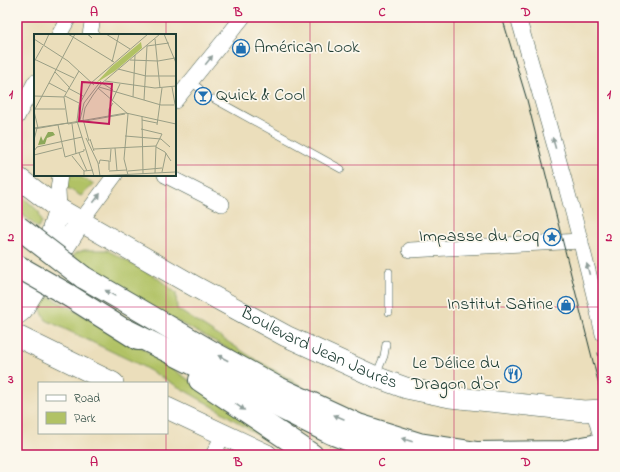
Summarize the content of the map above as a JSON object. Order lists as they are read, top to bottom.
{
  "streets": {
    "main road": ["Boulevard Jean Jaurès"]
  },
  "places": {
    "shop": ["Américan Look", "Institut Satine"],
    "bar": ["Quick & Cool"],
    "place": ["Impasse du Coq"],
    "restaurant": ["Le Délice du Dragon d'Or"]
  },
  "legend": ["Road", "Park"],
  "grid": {
    "columns": [
      "A",
      "B",
      "C",
      "D"
    ],
    "rows": ["1", "2", "3"]
  }
}
